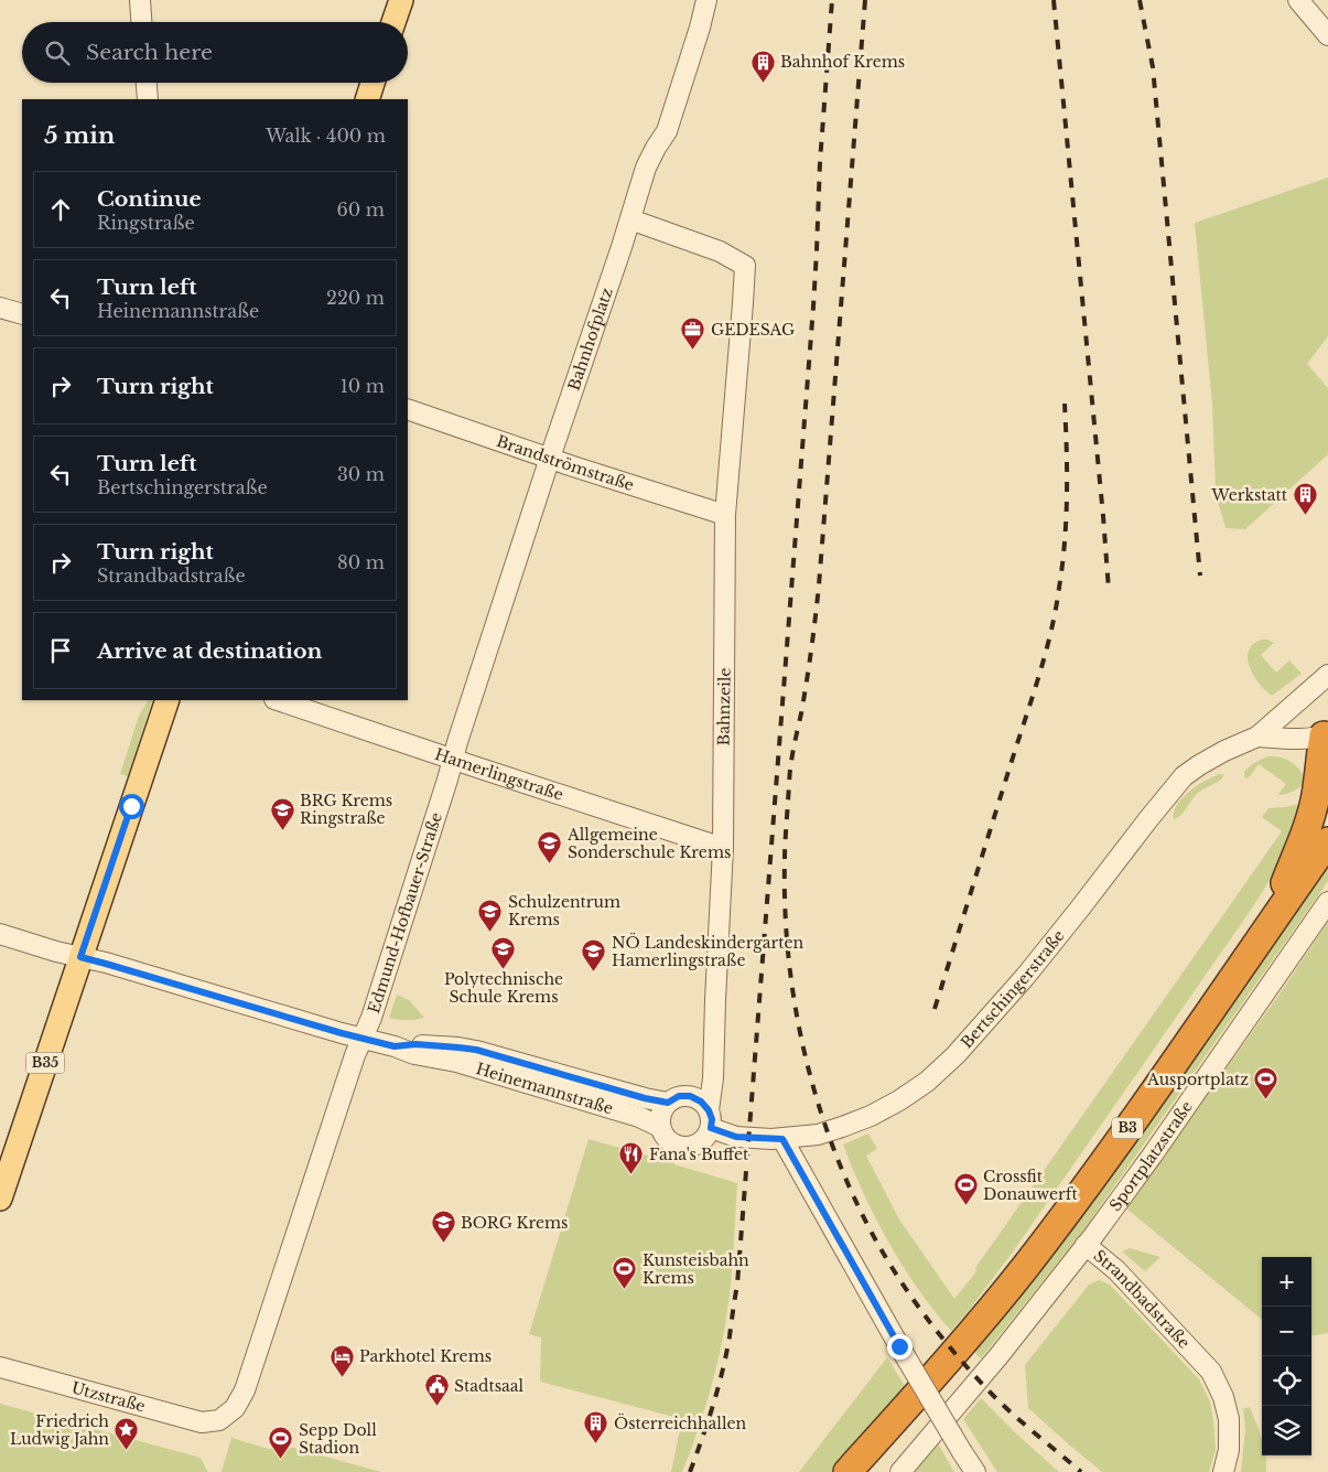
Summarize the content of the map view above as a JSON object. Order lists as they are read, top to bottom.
{
  "streets": {
    "highway": ["B3"],
    "main road": ["B35"],
    "street": [
      "Bahnhofplatz",
      "Brandströmstraße",
      "Bahnzeile",
      "Hamerlingstraße",
      "Edmund-Hofbauer-Straße",
      "Bertschingerstraße",
      "Heinemannstraße",
      "Sportplatzstraße",
      "Strandbadstraße",
      "Utzstraße"
    ]
  },
  "crossings": [
    ["Bahnhofplatz", "Brandströmstraße"],
    ["Bahnhofplatz", "Bahnzeile"],
    ["Bahnhofplatz", "Edmund-Hofbauer-Straße"],
    ["Brandströmstraße", "Bahnzeile"],
    ["Brandströmstraße", "Edmund-Hofbauer-Straße"],
    ["Bahnzeile", "Hamerlingstraße"],
    ["Bahnzeile", "Bertschingerstraße"],
    ["Bahnzeile", "Heinemannstraße"],
    ["Hamerlingstraße", "Edmund-Hofbauer-Straße"],
    ["Edmund-Hofbauer-Straße", "Heinemannstraße"],
    ["Edmund-Hofbauer-Straße", "Utzstraße"],
    ["Bertschingerstraße", "Heinemannstraße"],
    ["B35", "Heinemannstraße"],
    ["Sportplatzstraße", "Strandbadstraße"]
  ],
  "places": {
    "building": ["Bahnhof Krems", "Werkstatt", "Österreichhallen"],
    "office": ["GEDESAG"],
    "school or university": [
      "BRG Krems Ringstraße",
      "Allgemeine Sonderschule Krems",
      "Schulzentrum Krems",
      "Polytechnische Schule Krems",
      "NÖ Landeskindergarten Hamerlingstraße",
      "BORG Krems"
    ],
    "sports": [
      "Ausportplatz",
      "Crossfit Donauwerft",
      "Kunsteisbahn Krems",
      "Sepp Doll Stadion"
    ],
    "restaurant": ["Fana's Buffet"],
    "hotel": ["Parkhotel Krems"],
    "public building": ["Stadtsaal"],
    "place": ["Friedrich Ludwig Jahn"]
  },
  "page": {
    "search": "Search here",
    "heading": ["5 min", "Walk · 400 m"],
    "list": [
      ["Continue", "Ringstraße", "60 m"],
      ["Turn left", "Heinemannstraße", "220 m"],
      ["Turn right", "10 m"],
      ["Turn left", "Bertschingerstraße", "30 m"],
      ["Turn right", "Strandbadstraße", "80 m"],
      "Arrive at destination"
    ],
    "map_buttons": ["+", "−"]
  }
}
